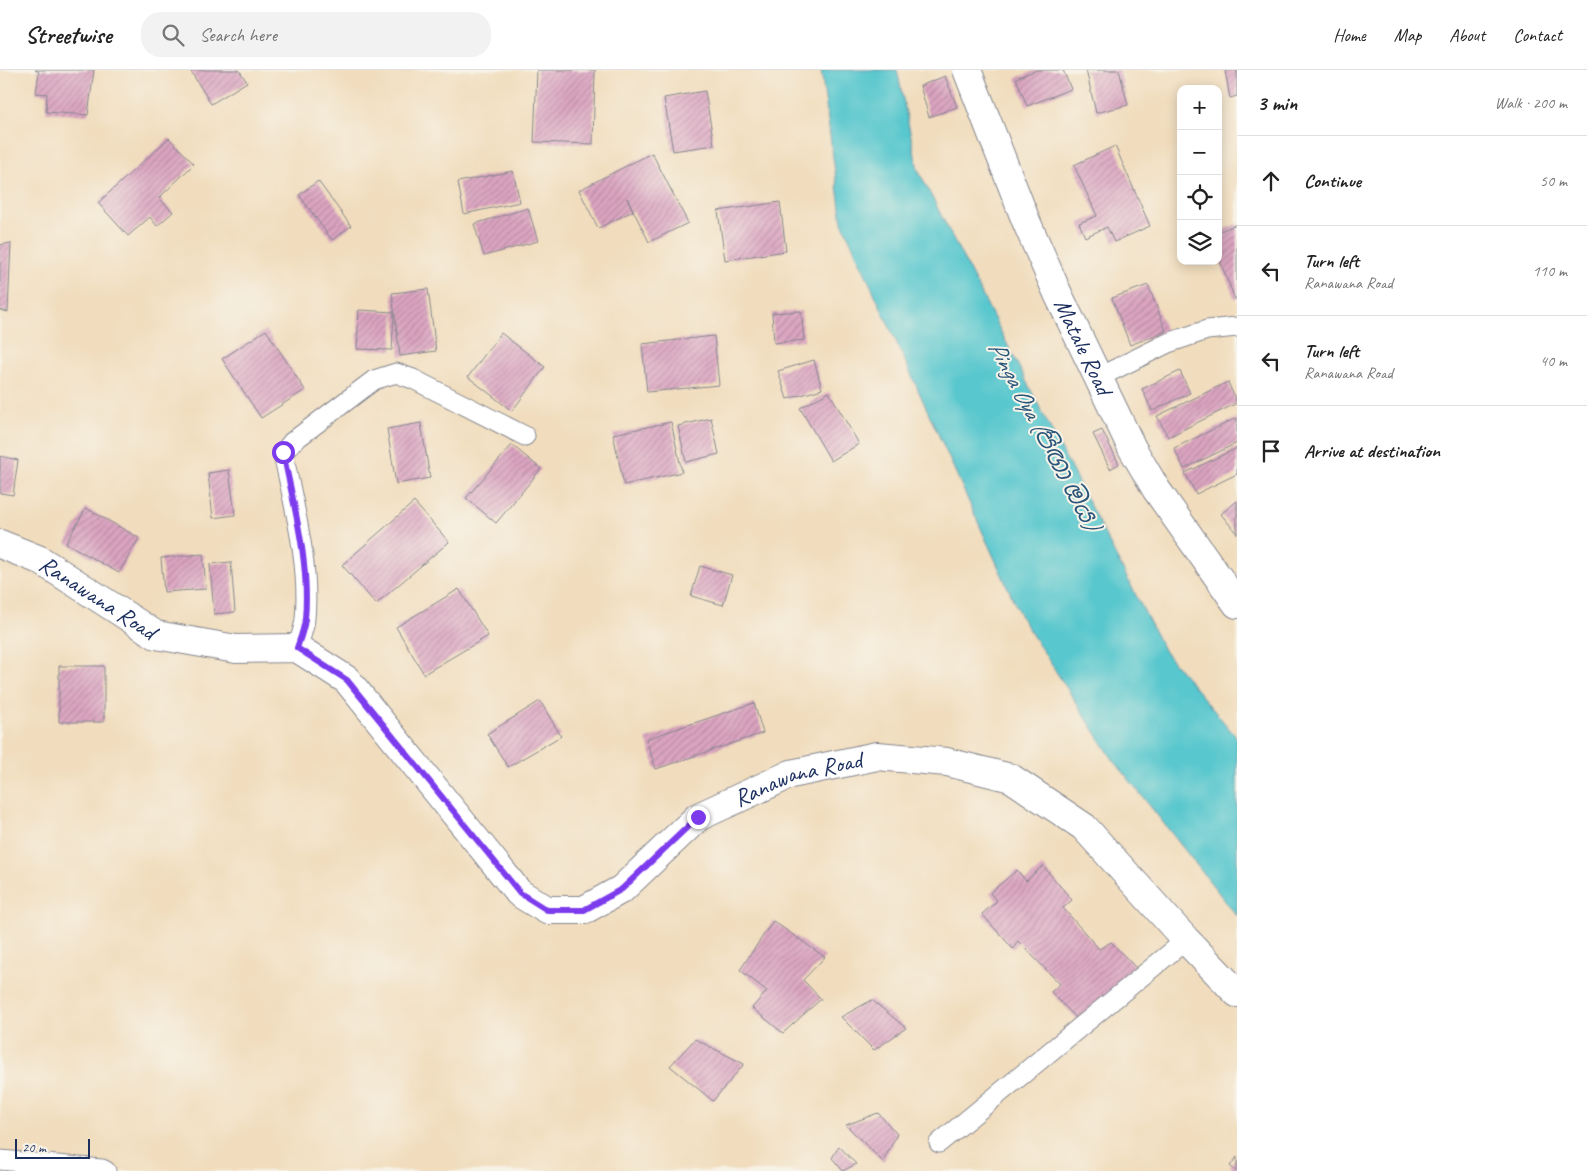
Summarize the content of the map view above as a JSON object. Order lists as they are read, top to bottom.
{
  "streets": {
    "main road": ["Matale Road", "Ranawana Road"]
  },
  "water": ["Pinga Oya (පිඟා ඔය)"],
  "scale_bar": "20 m",
  "page": {
    "header": "Streetwise",
    "search": "Search here",
    "nav": [
      "Home",
      "Map",
      "About",
      "Contact"
    ],
    "heading": ["3 min", "Walk · 200 m"],
    "map_buttons": ["+", "−"],
    "list": [
      ["Continue", "50 m"],
      ["Turn left", "Ranawana Road", "110 m"],
      ["Turn left", "Ranawana Road", "40 m"],
      "Arrive at destination"
    ],
    "scale": "20 m"
  }
}
